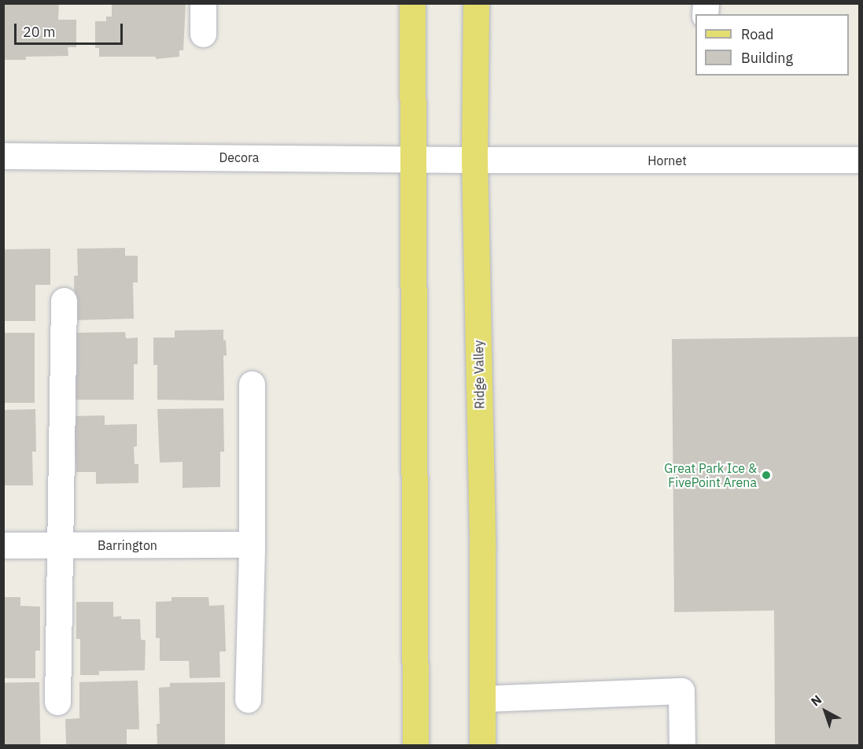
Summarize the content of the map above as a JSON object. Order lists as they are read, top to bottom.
{
  "streets": {
    "main road": ["Ridge Valley"],
    "street": ["Decora", "Hornet", "Barrington"]
  },
  "crossings": [
    ["Decora", "Hornet"],
    ["Decora", "Ridge Valley"],
    ["Hornet", "Ridge Valley"]
  ],
  "places": ["Great Park Ice & FivePoint Arena"],
  "legend": ["Road", "Building"],
  "scale_bar": "20 m",
  "north": "top left"
}
